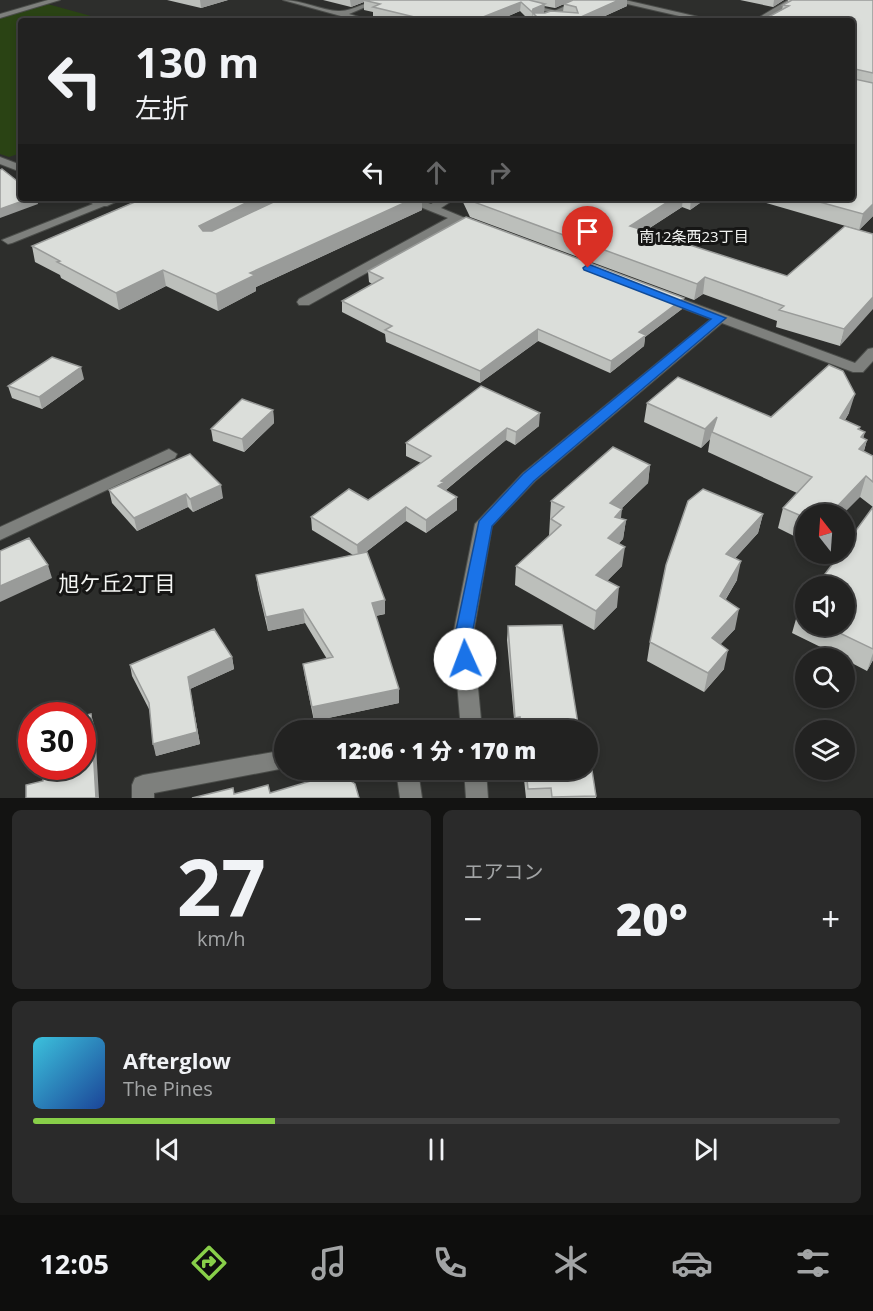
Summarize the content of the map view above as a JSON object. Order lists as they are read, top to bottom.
{
  "districts": ["南12条西23丁目", "旭ケ丘2丁目"],
  "north": "top",
  "page": {
    "turn": ["130 m", "左折"],
    "limit": "30",
    "trip": "12:06 · 1 分 · 170 m",
    "tile": [
      ["27", "km/h"],
      "エアコン"
    ],
    "heat": ["−", "20°", "+"],
    "song": ["Afterglow", "The Pines"],
    "tabs": "12:05"
  }
}
